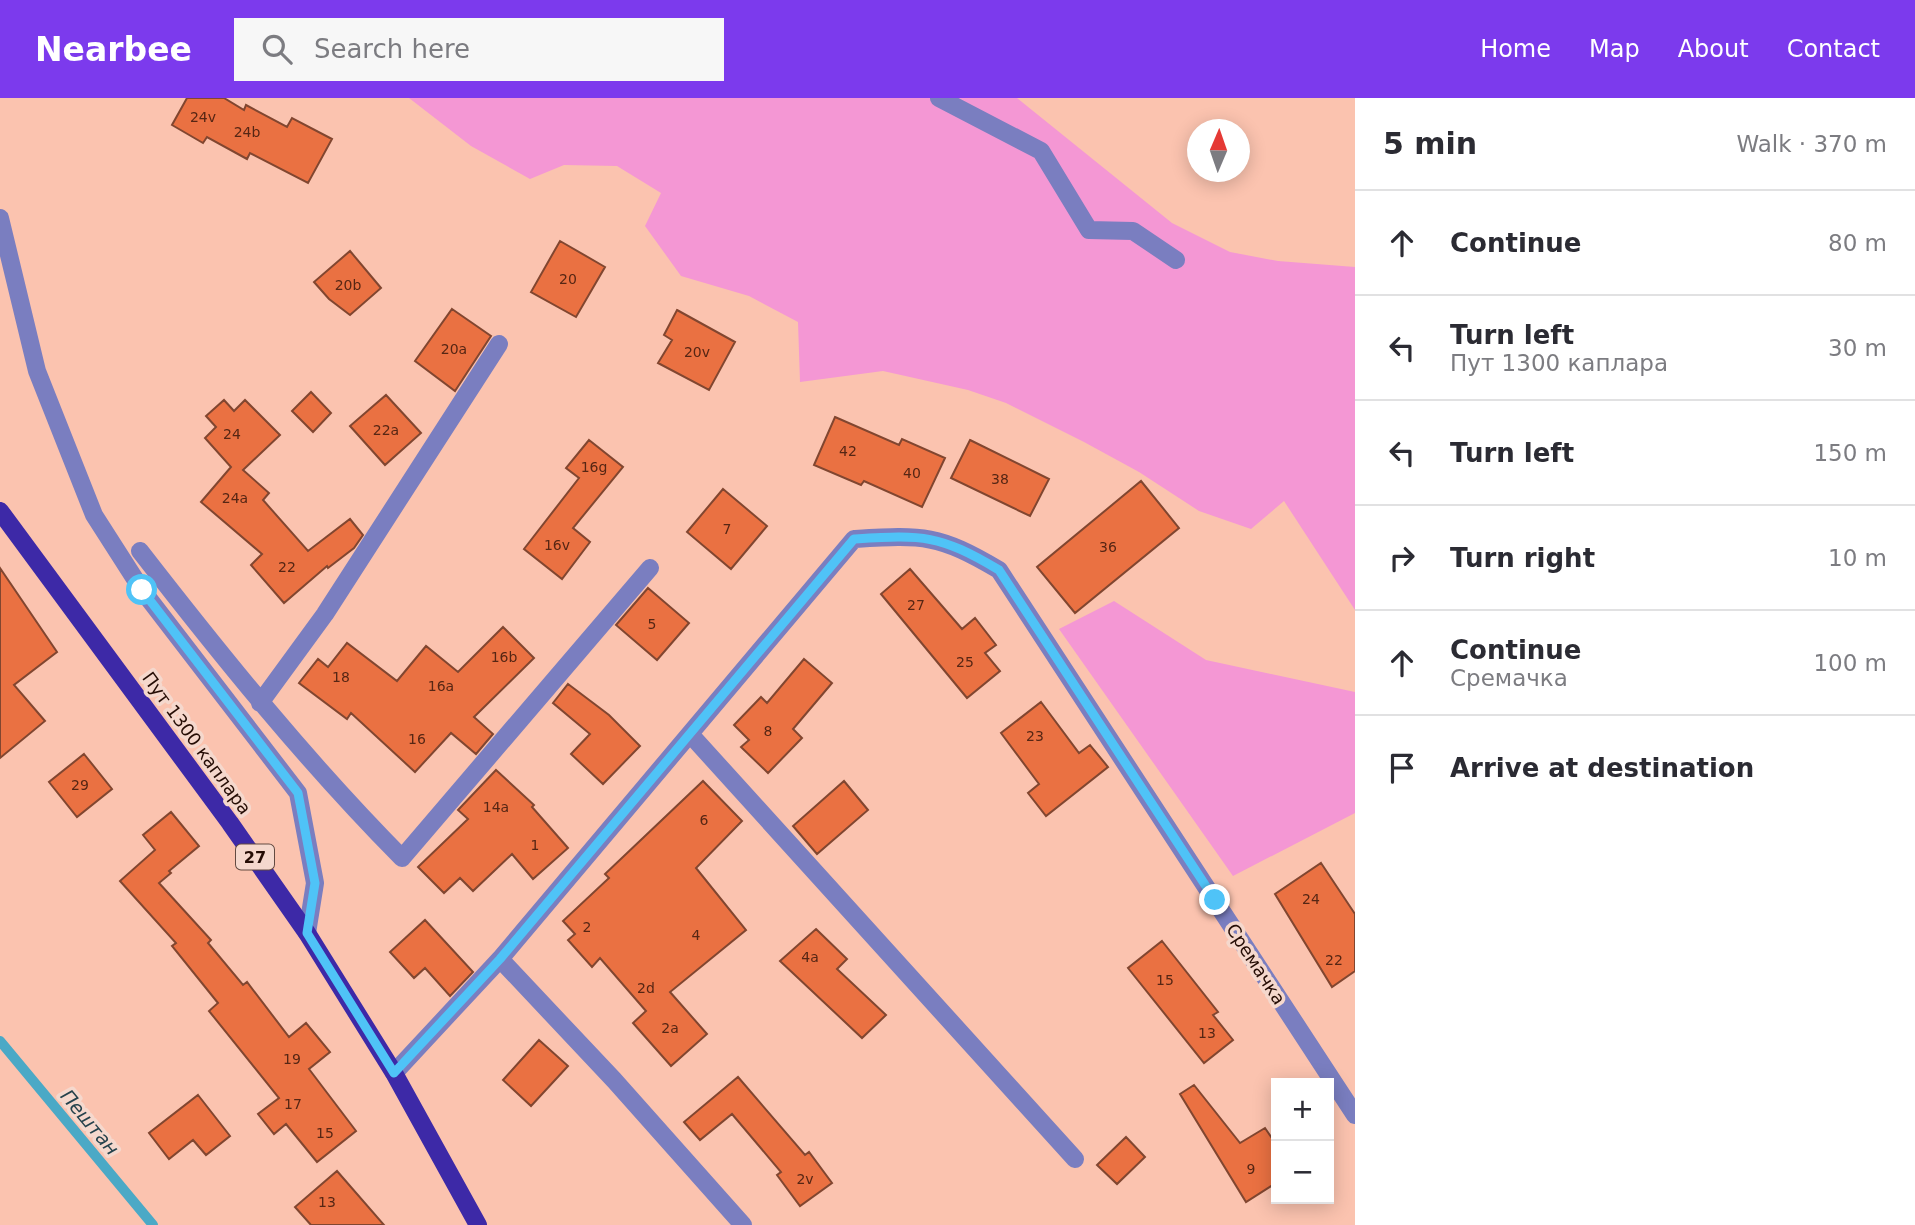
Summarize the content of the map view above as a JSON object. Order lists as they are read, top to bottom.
{
  "streets": {
    "main road": ["Пут 1300 каплара", "27"],
    "street": ["Сремачка"]
  },
  "crossings": [
    ["Пут 1300 каплара", "Сремачка"]
  ],
  "water": ["Пештан"],
  "house_numbers": [
    "24v",
    "24b",
    "20",
    "20b",
    "20a",
    "20v",
    "22a",
    "24",
    "42",
    "16g",
    "40",
    "38",
    "24a",
    "7",
    "16v",
    "36",
    "22",
    "27",
    "5",
    "16b",
    "25",
    "18",
    "16a",
    "8",
    "23",
    "16",
    "29",
    "14a",
    "6",
    "1",
    "24",
    "2",
    "4",
    "4a",
    "22",
    "15",
    "2d",
    "2a",
    "13",
    "19",
    "17",
    "15",
    "9",
    "2v",
    "13"
  ],
  "north": "top",
  "page": {
    "header": "Nearbee",
    "search": "Search here",
    "nav": [
      "Home",
      "Map",
      "About",
      "Contact"
    ],
    "heading": ["5 min", "Walk · 370 m"],
    "list": [
      ["Continue", "80 m"],
      ["Turn left", "Пут 1300 каплара", "30 m"],
      ["Turn left", "150 m"],
      ["Turn right", "10 m"],
      ["Continue", "Сремачка", "100 m"],
      "Arrive at destination"
    ],
    "map_buttons": ["+", "−"]
  }
}
